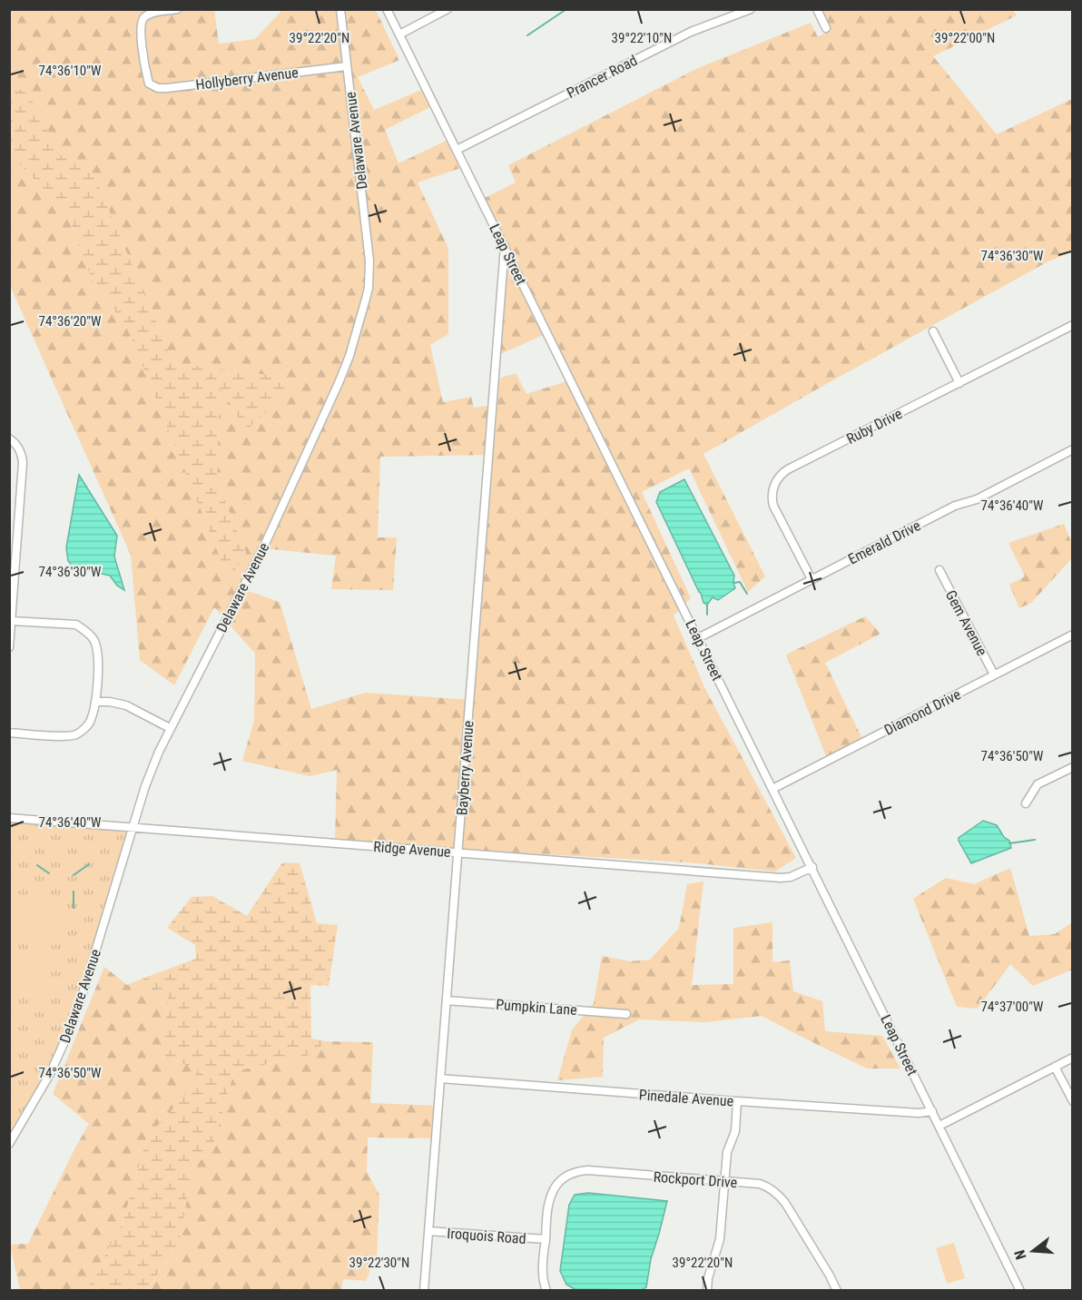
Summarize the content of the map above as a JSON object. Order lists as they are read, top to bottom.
{
  "streets": {
    "street": [
      "Prancer Road",
      "Hollyberry Avenue",
      "Delaware Avenue",
      "Leap Street",
      "Ruby Drive",
      "Emerald Drive",
      "Gem Avenue",
      "Diamond Drive",
      "Bayberry Avenue",
      "Ridge Avenue",
      "Pumpkin Lane",
      "Pinedale Avenue",
      "Rockport Drive",
      "Iroquois Road"
    ]
  },
  "crossings": [
    ["Prancer Road", "Leap Street"],
    ["Hollyberry Avenue", "Delaware Avenue"],
    ["Delaware Avenue", "Ridge Avenue"],
    ["Leap Street", "Emerald Drive"],
    ["Leap Street", "Diamond Drive"],
    ["Leap Street", "Bayberry Avenue"],
    ["Leap Street", "Ridge Avenue"],
    ["Leap Street", "Pinedale Avenue"],
    ["Ruby Drive", "Emerald Drive"],
    ["Gem Avenue", "Diamond Drive"],
    ["Bayberry Avenue", "Ridge Avenue"],
    ["Bayberry Avenue", "Pumpkin Lane"],
    ["Bayberry Avenue", "Pinedale Avenue"],
    ["Bayberry Avenue", "Iroquois Road"],
    ["Rockport Drive", "Iroquois Road"]
  ],
  "north": "left",
  "coordinates": [
    "39°22'20\"N",
    "39°22'10\"N",
    "39°22'00\"N",
    "74°36'10\"W",
    "74°36'30\"W",
    "74°36'20\"W",
    "74°36'40\"W",
    "74°36'50\"W",
    "74°37'00\"W",
    "39°22'30\"N"
  ]
}
